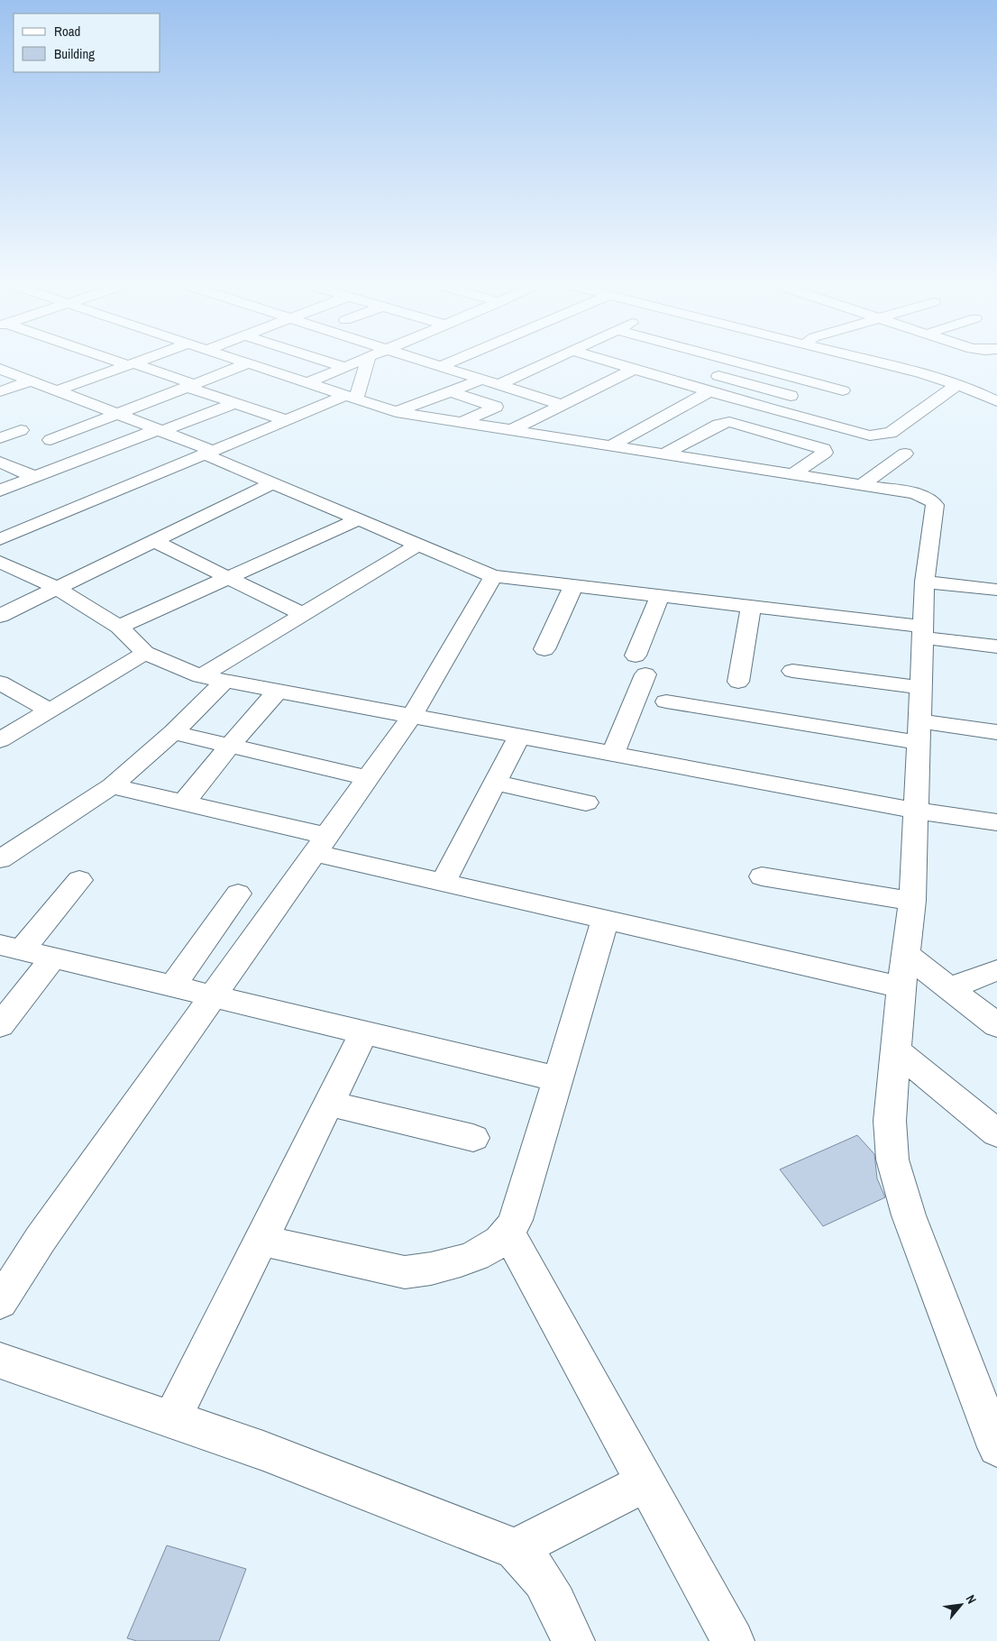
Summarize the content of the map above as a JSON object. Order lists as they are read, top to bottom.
{
  "legend": ["Road", "Building"],
  "north": "top right"
}
